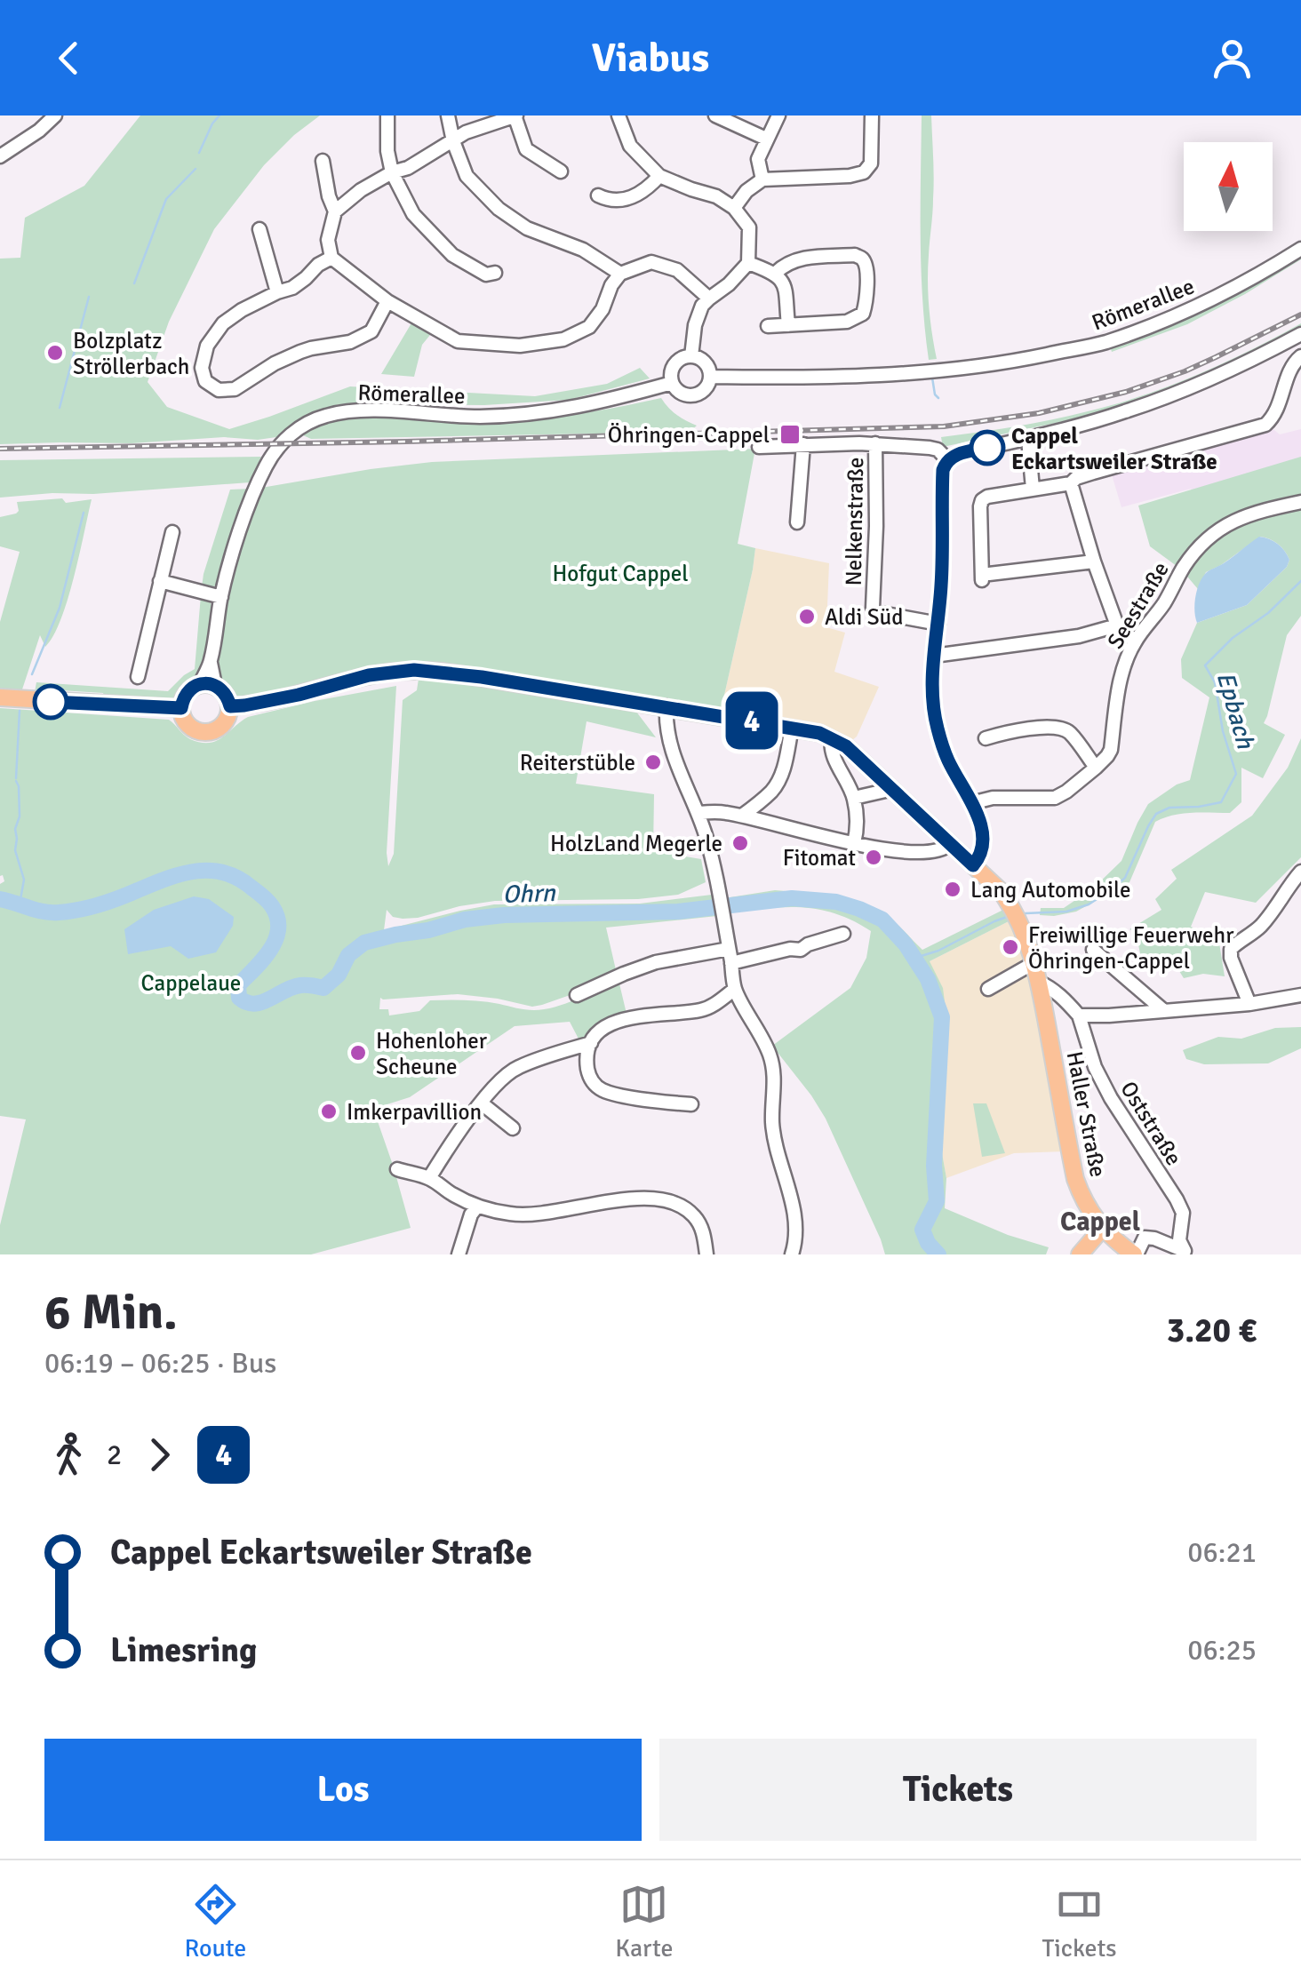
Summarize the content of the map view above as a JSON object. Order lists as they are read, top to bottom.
{
  "streets": {
    "main road": ["Haller Straße"],
    "street": [
      "Römerallee",
      "Nelkenstraße",
      "Seestraße",
      "Oststraße"
    ]
  },
  "crossings": [
    ["Römerallee", "Haller Straße"],
    ["Haller Straße", "Oststraße"]
  ],
  "districts": ["Cappel"],
  "water": ["Epbach", "Ohrn"],
  "parks": ["Hofgut Cappel", "Cappelaue"],
  "places": {
    "other": [
      "Bolzplatz Ströllerbach",
      "Cappel Eckartsweiler Straße",
      "Aldi Süd",
      "Reiterstüble",
      "HolzLand Megerle",
      "Fitomat",
      "Lang Automobile",
      "Freiwillige Feuerwehr Öhringen-Cappel",
      "Hohenloher Scheune",
      "Imkerpavillion"
    ],
    "transit": ["Öhringen-Cappel"]
  },
  "lines": ["bus line 4"],
  "north": "top",
  "page": {
    "header": "Viabus",
    "on_map": "4",
    "heading": ["6 Min.", "06:19 – 06:25 · Bus", "3.20 €"],
    "legs": ["2", "4"],
    "list": [
      {
        "name": "Cappel Eckartsweiler Straße",
        "value": "06:21"
      },
      {
        "name": "Limesring",
        "value": "06:25"
      }
    ],
    "buttons": ["Los", "Tickets"],
    "tabs": ["Route", "Karte", "Tickets"]
  }
}
